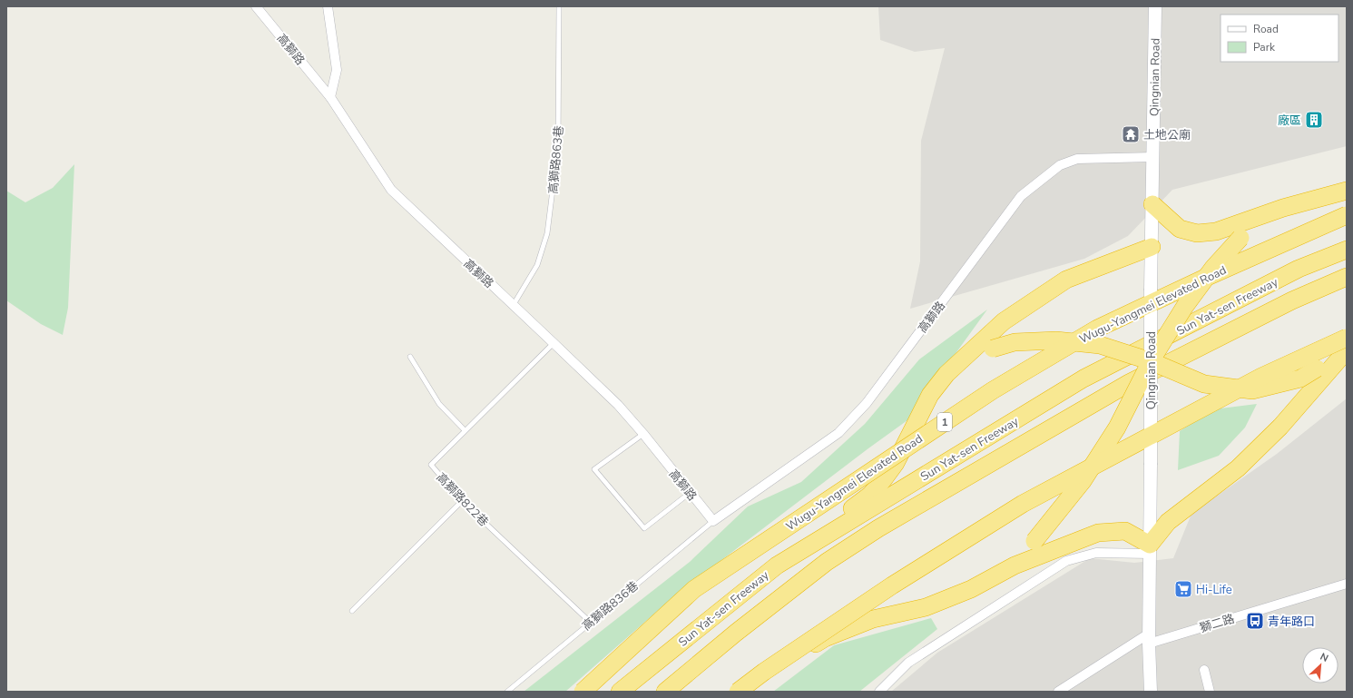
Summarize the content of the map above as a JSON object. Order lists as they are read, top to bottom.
{
  "streets": {
    "highway": ["Wugu-Yangmei Elevated Road", "Sun Yat-sen Freeway", "1"],
    "street": ["高獅路", "Qingnian Road", "獅二路"],
    "lane": ["高獅路863巷", "高獅路822巷", "高獅路836巷"]
  },
  "crossings": [
    ["高獅路", "Qingnian Road"],
    ["高獅路", "高獅路863巷"],
    ["高獅路", "高獅路822巷"],
    ["高獅路", "高獅路836巷"],
    ["Qingnian Road", "獅二路"],
    ["高獅路822巷", "高獅路836巷"]
  ],
  "places": {
    "building": ["廠區"],
    "temple": ["土地公廟"],
    "supermarket": ["Hi-Life"],
    "bus stop": ["青年路口"]
  },
  "legend": ["Road", "Park"],
  "north": "top right"
}
